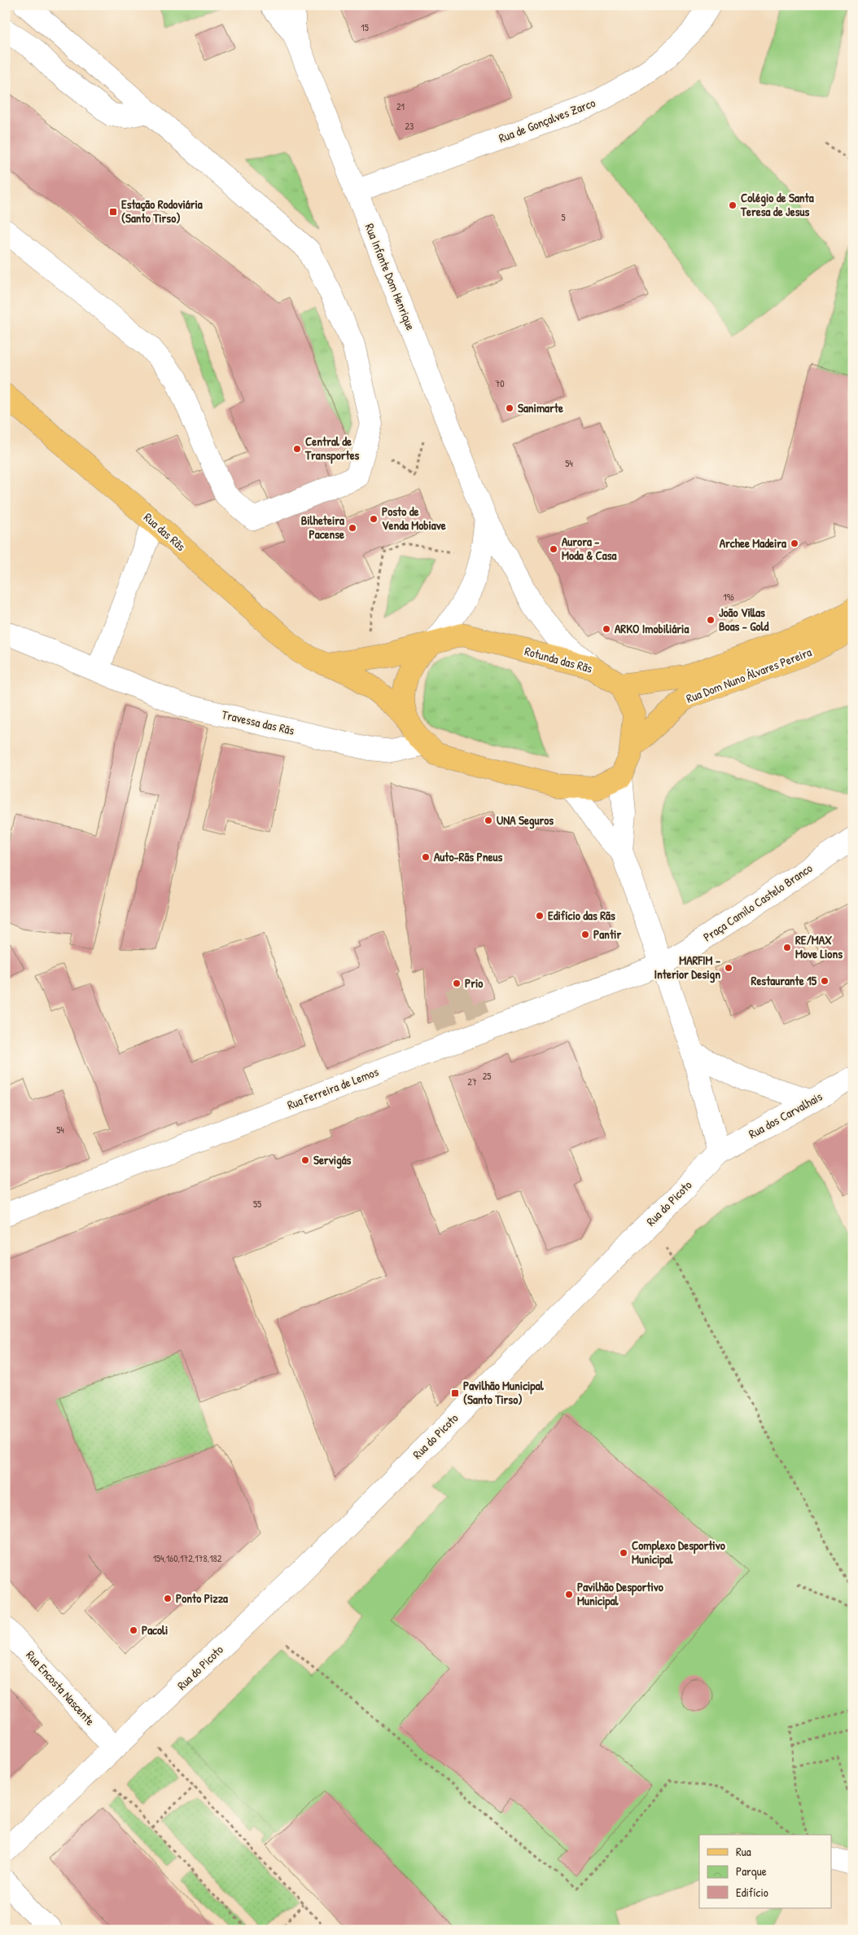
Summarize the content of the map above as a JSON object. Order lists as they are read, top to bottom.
{
  "streets": {
    "main road": ["Rua das Rãs", "Rotunda das Rãs", "Rua Dom Nuno Álvares Pereira"],
    "street": [
      "Rua de Gonçalves Zarco",
      "Rua Infante Dom Henrique",
      "Travessa das Rãs",
      "Praça Camilo Castelo Branco",
      "Rua Ferreira de Lemos",
      "Rua dos Carvalhais",
      "Rua do Picoto",
      "Rua Encosta Nascente"
    ]
  },
  "crossings": [
    ["Rua de Gonçalves Zarco", "Rua Infante Dom Henrique"],
    ["Rua Infante Dom Henrique", "Rotunda das Rãs"],
    ["Rotunda das Rãs", "Rua Dom Nuno Álvares Pereira"],
    ["Praça Camilo Castelo Branco", "Rua Ferreira de Lemos"],
    ["Rua dos Carvalhais", "Rua do Picoto"],
    ["Rua do Picoto", "Rua Encosta Nascente"]
  ],
  "places": {
    "other": [
      "Colégio de Santa Teresa de Jesus",
      "Sanimarte",
      "Central de Transportes",
      "Posto de Venda Mobiave",
      "Bilheteira Pacense",
      "Archee Madeira",
      "Aurora - Moda & Casa",
      "João Villas Boas - Gold",
      "ARKO Imobiliária",
      "UNA Seguros",
      "Auto-Rãs Pneus",
      "Edifício das Rãs",
      "Pantir",
      "RE/MAX Move Lions",
      "MARFIM - Interior Design",
      "Restaurante 15",
      "Prio",
      "Servigás",
      "Complexo Desportivo Municipal",
      "Pavilhão Desportivo Municipal",
      "Ponto Pizza",
      "Pacoli"
    ],
    "transit": ["Estação Rodoviária (Santo Tirso)", "Pavilhão Municipal (Santo Tirso)"]
  },
  "house_numbers": [
    "15",
    "21",
    "23",
    "5",
    "70",
    "54",
    "196",
    "25",
    "27",
    "54",
    "55",
    "154,160,172,178,182"
  ],
  "legend": ["Rua", "Parque", "Edifício"]
}
